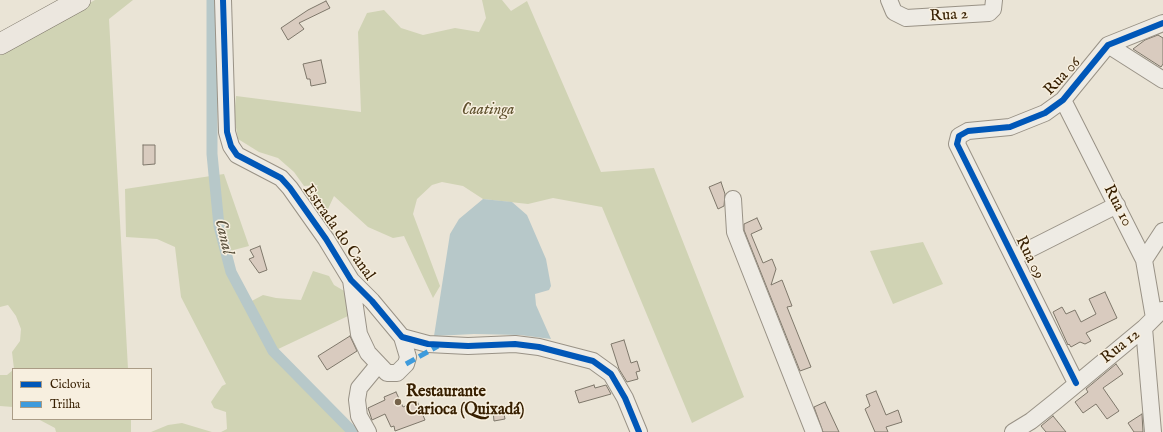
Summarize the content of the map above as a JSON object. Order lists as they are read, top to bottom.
{
  "streets": {
    "street": [
      "Rua 2",
      "Rua 06",
      "Rua 10",
      "Estrada do Canal",
      "Rua 09",
      "Rua 12"
    ]
  },
  "crossings": [
    ["Rua 06", "Rua 10"],
    ["Rua 06", "Rua 09"],
    ["Rua 10", "Rua 12"],
    ["Rua 09", "Rua 12"]
  ],
  "water": ["Canal"],
  "parks": ["Caatinga"],
  "places": ["Restaurante Carioca (Quixadá)"],
  "legend": ["Ciclovia", "Trilha"]
}
